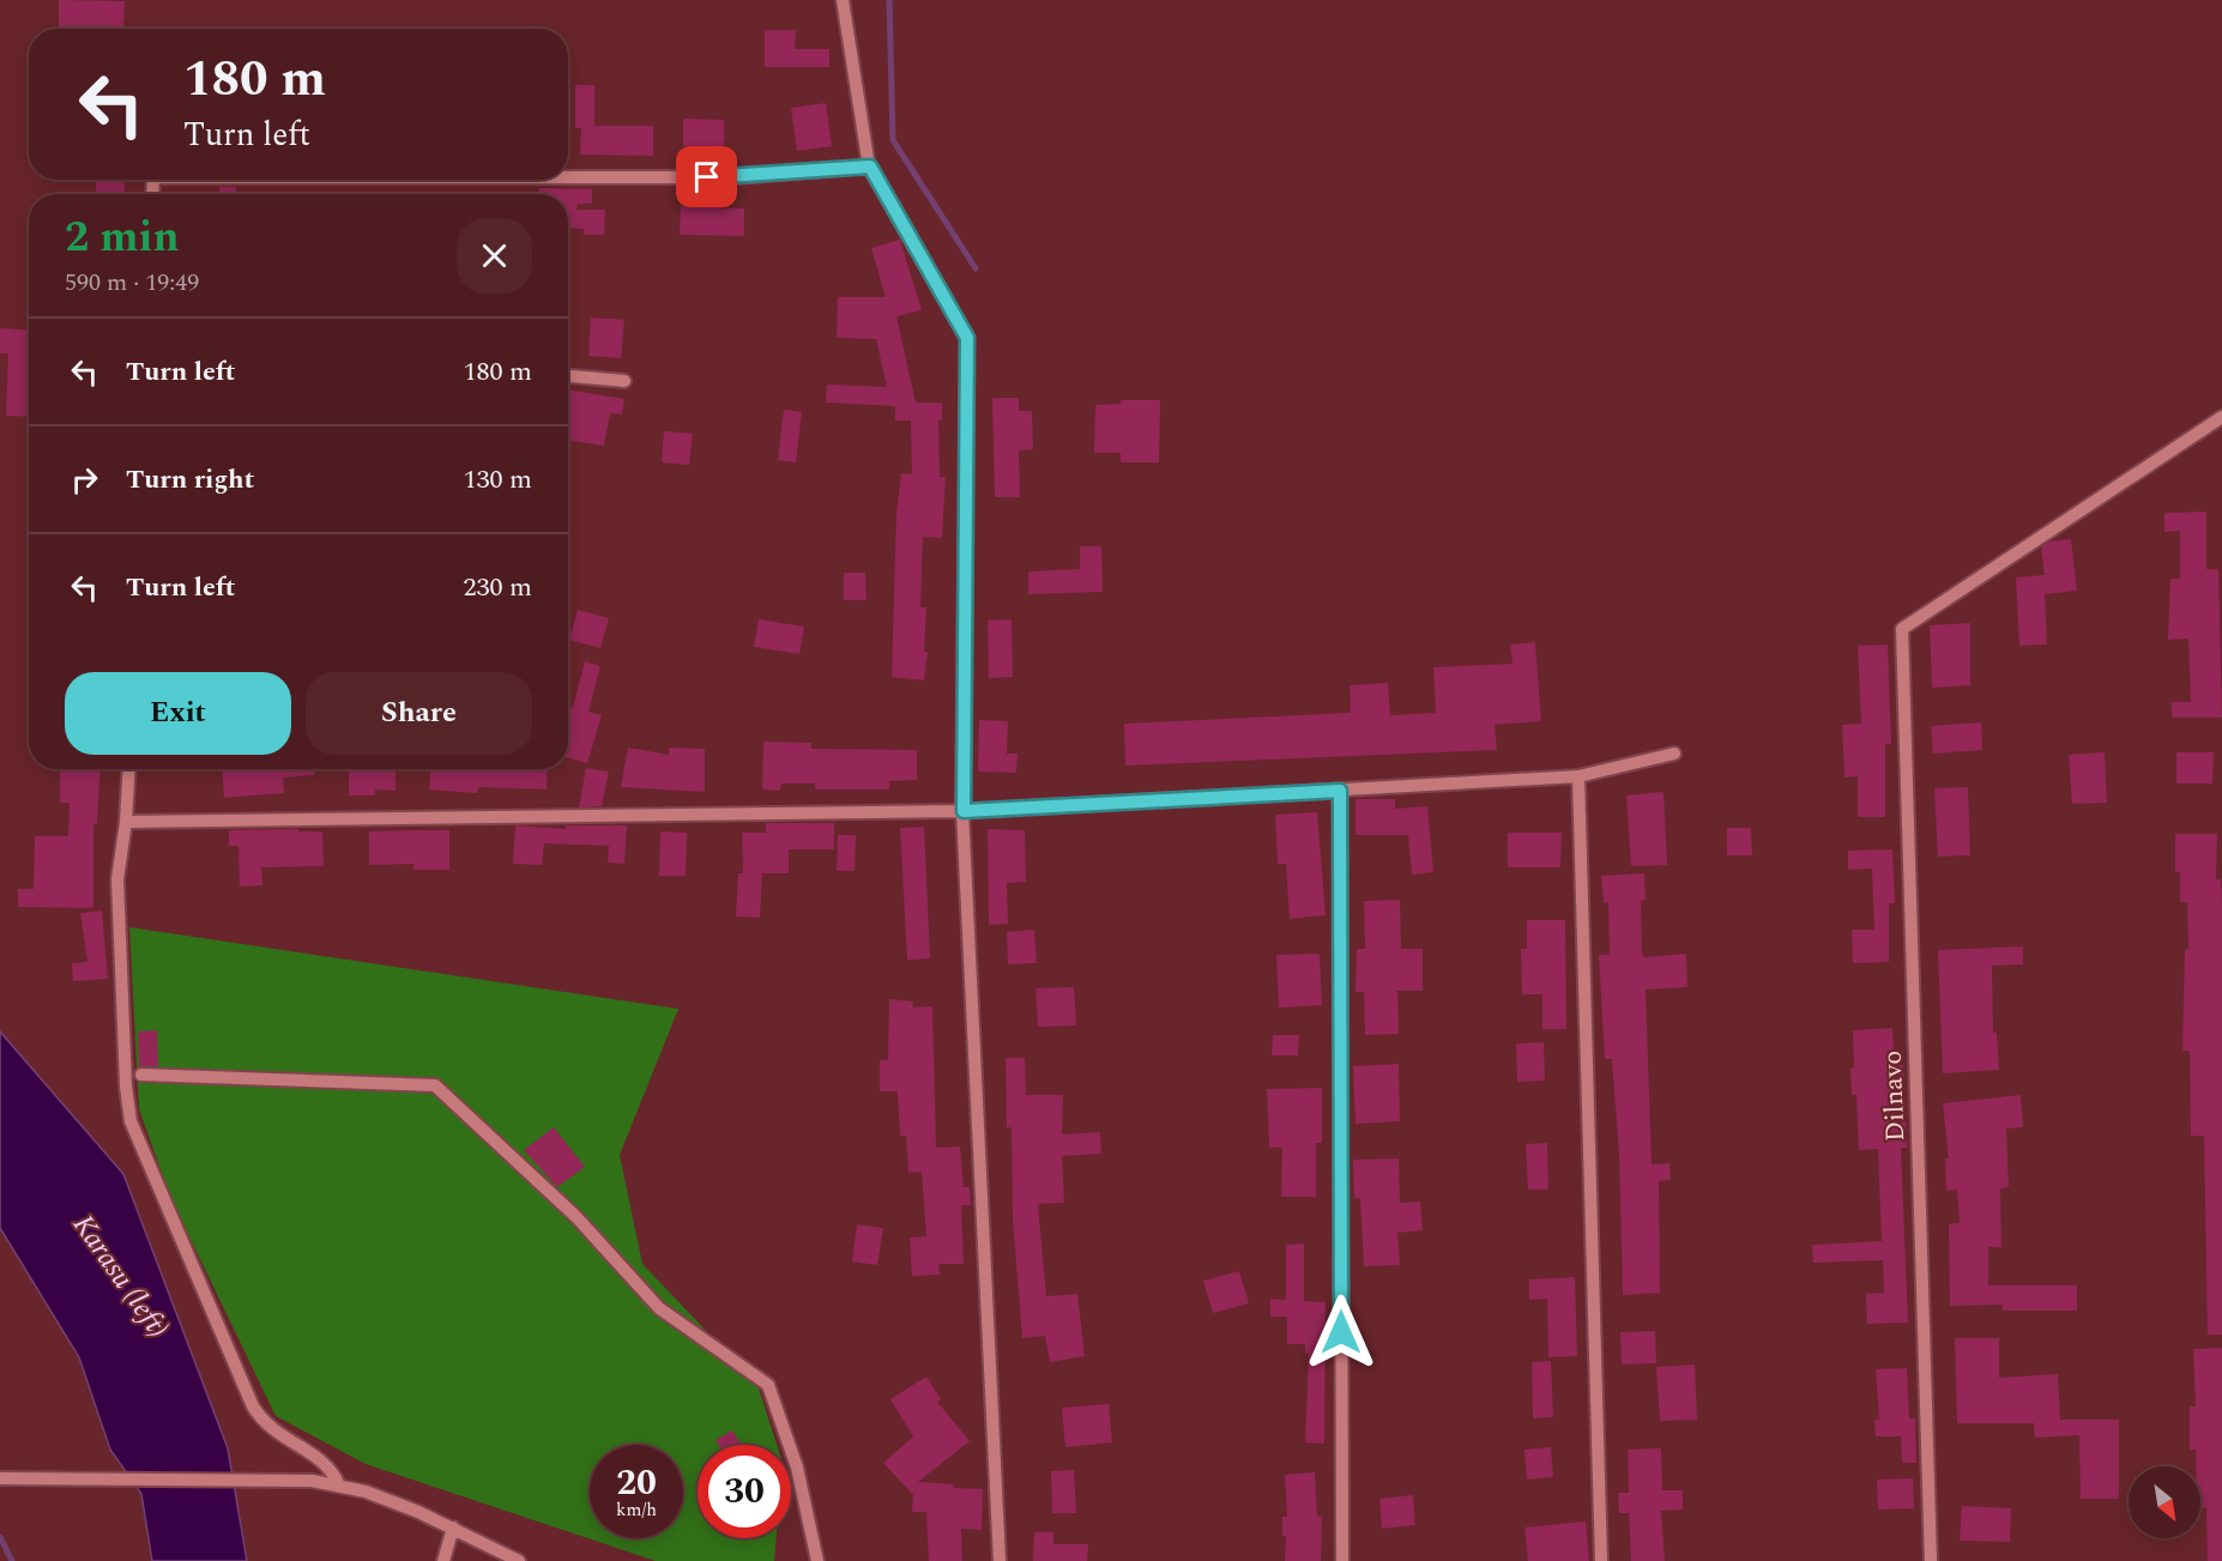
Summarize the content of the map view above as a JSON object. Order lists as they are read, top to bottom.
{
  "streets": {
    "street": ["Dilnavo"]
  },
  "water": ["Karasu (left)"],
  "north": "bottom right",
  "page": {
    "turn": ["180 m", "Turn left"],
    "heading": ["2 min", "590 m · 19:49"],
    "list": [
      {
        "name": "Turn left",
        "value": "180 m"
      },
      {
        "name": "Turn right",
        "value": "130 m"
      },
      {
        "name": "Turn left",
        "value": "230 m"
      }
    ],
    "buttons": ["Exit", "Share"],
    "speed": "20 km/h",
    "limit": "30"
  }
}
